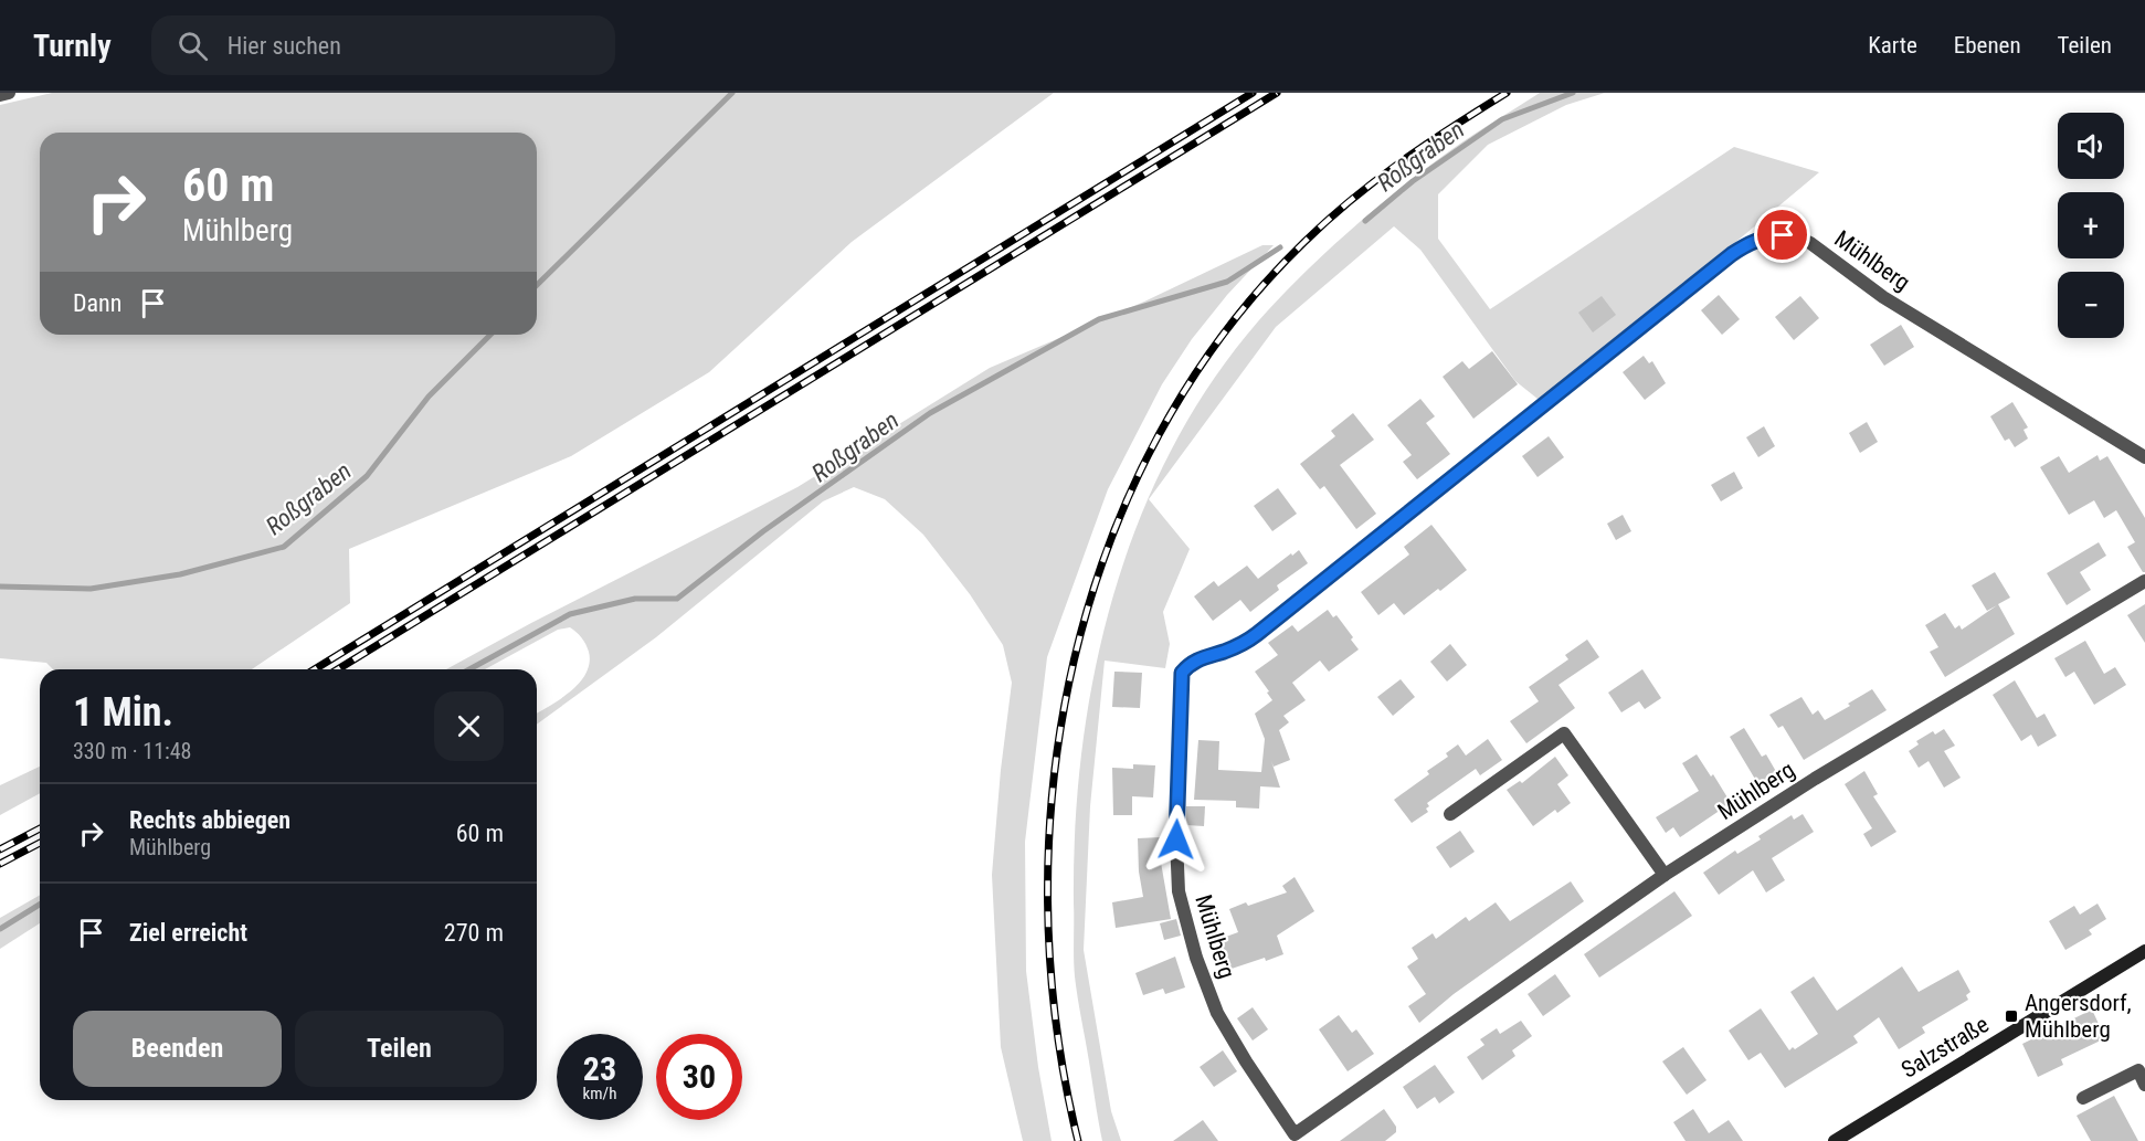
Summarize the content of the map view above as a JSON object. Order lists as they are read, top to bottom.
{
  "streets": {
    "street": ["Mühlberg", "Salzstraße"]
  },
  "water": ["Roßgraben"],
  "places": {
    "transit": ["Angersdorf, Mühlberg"]
  },
  "page": {
    "header": "Turnly",
    "search": "Hier suchen",
    "nav": ["Karte", "Ebenen", "Teilen"],
    "map_buttons": ["+", "−"],
    "turn": ["60 m", "Mühlberg"],
    "then": "Dann",
    "heading": ["1 Min.", "330 m · 11:48"],
    "list": [
      {
        "name": "Rechts abbiegen",
        "note": "Mühlberg",
        "value": "60 m"
      },
      {
        "name": "Ziel erreicht",
        "value": "270 m"
      }
    ],
    "buttons": ["Beenden", "Teilen"],
    "speed": "23 km/h",
    "limit": "30"
  }
}
